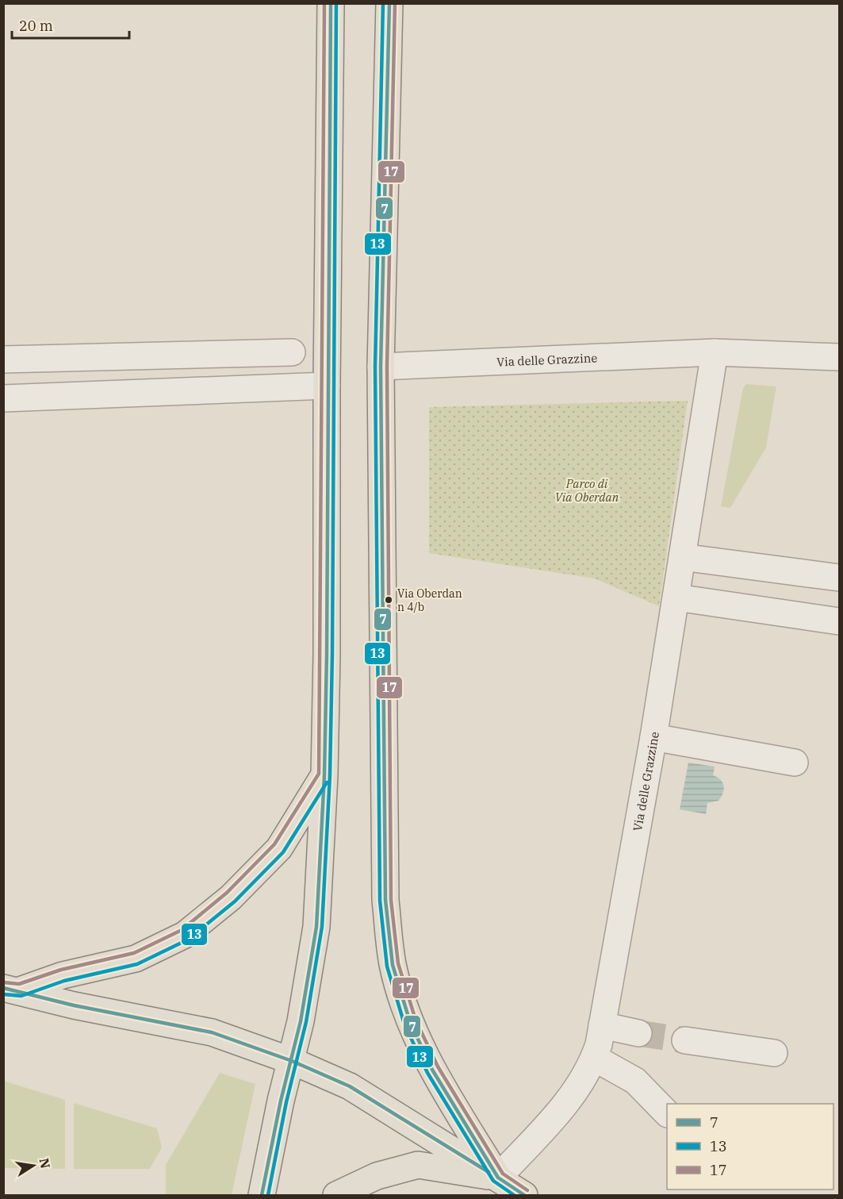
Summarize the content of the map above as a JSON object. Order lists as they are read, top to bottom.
{
  "streets": {
    "street": ["Via delle Grazzine"]
  },
  "parks": ["Parco di Via Oberdan"],
  "places": ["Via Oberdan n 4/b"],
  "lines": ["transit line 7", "transit line 13", "transit line 17"],
  "legend": ["7", "13", "17"],
  "scale_bar": "20 m",
  "north": "right"
}
